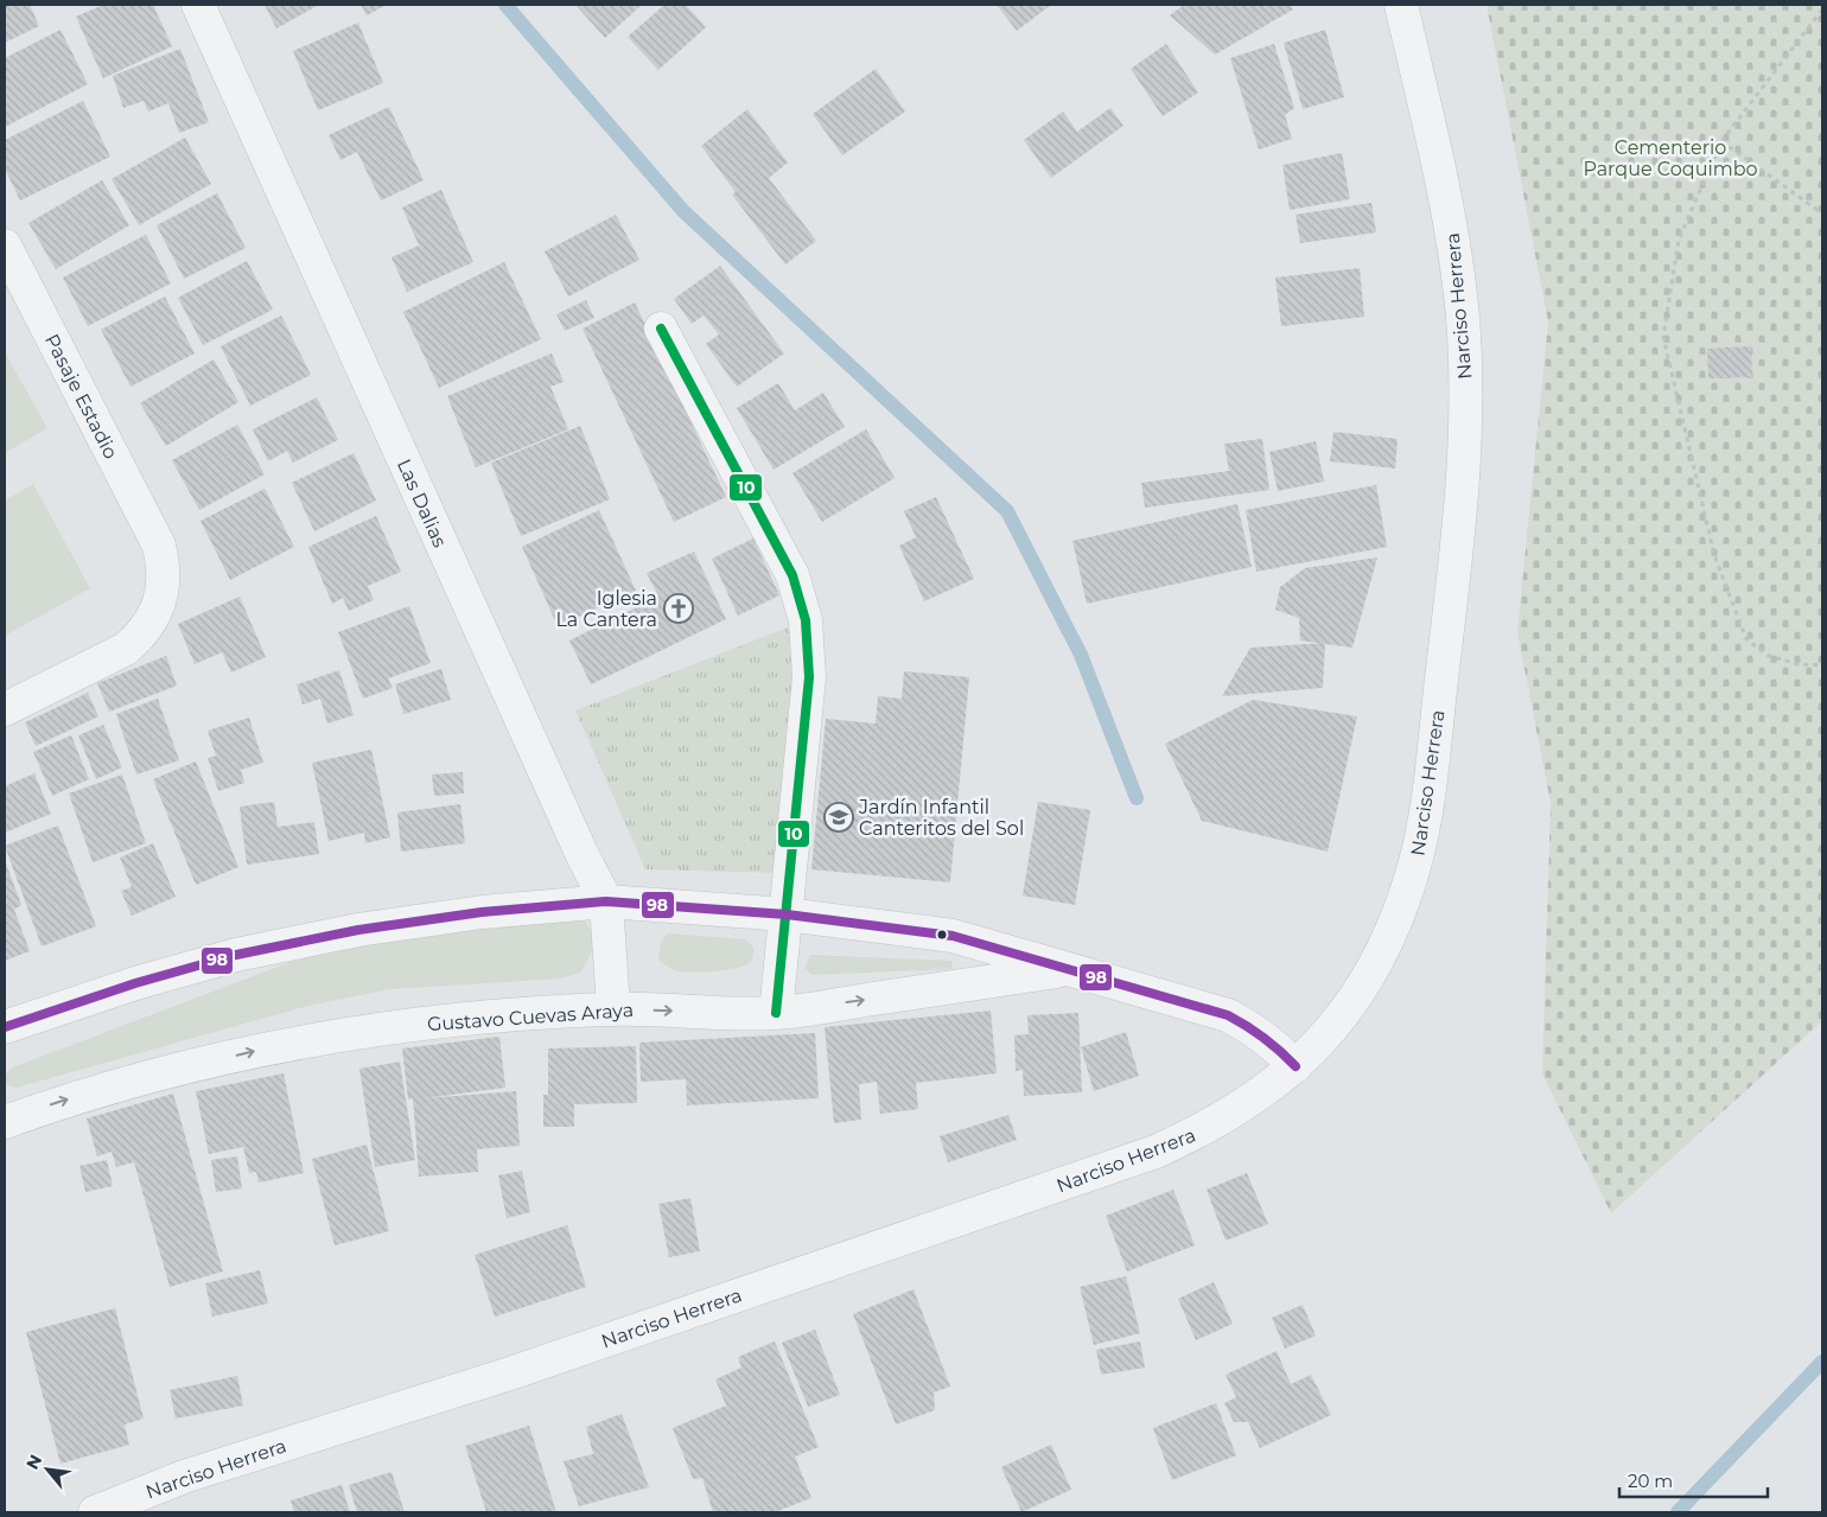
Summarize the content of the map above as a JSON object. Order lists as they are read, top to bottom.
{
  "streets": {
    "street": [
      "Narciso Herrera",
      "Pasaje Estadio",
      "Las Dalias",
      "Gustavo Cuevas Araya"
    ]
  },
  "crossings": [
    ["Narciso Herrera", "Gustavo Cuevas Araya"],
    ["Las Dalias", "Gustavo Cuevas Araya"]
  ],
  "parks": ["Cementerio Parque Coquimbo"],
  "places": {
    "church": ["Iglesia La Cantera"],
    "school or university": ["Jardín Infantil Canteritos del Sol"]
  },
  "lines": ["transit line 10", "transit line 98"],
  "scale_bar": "20 m",
  "north": "top left"
}
